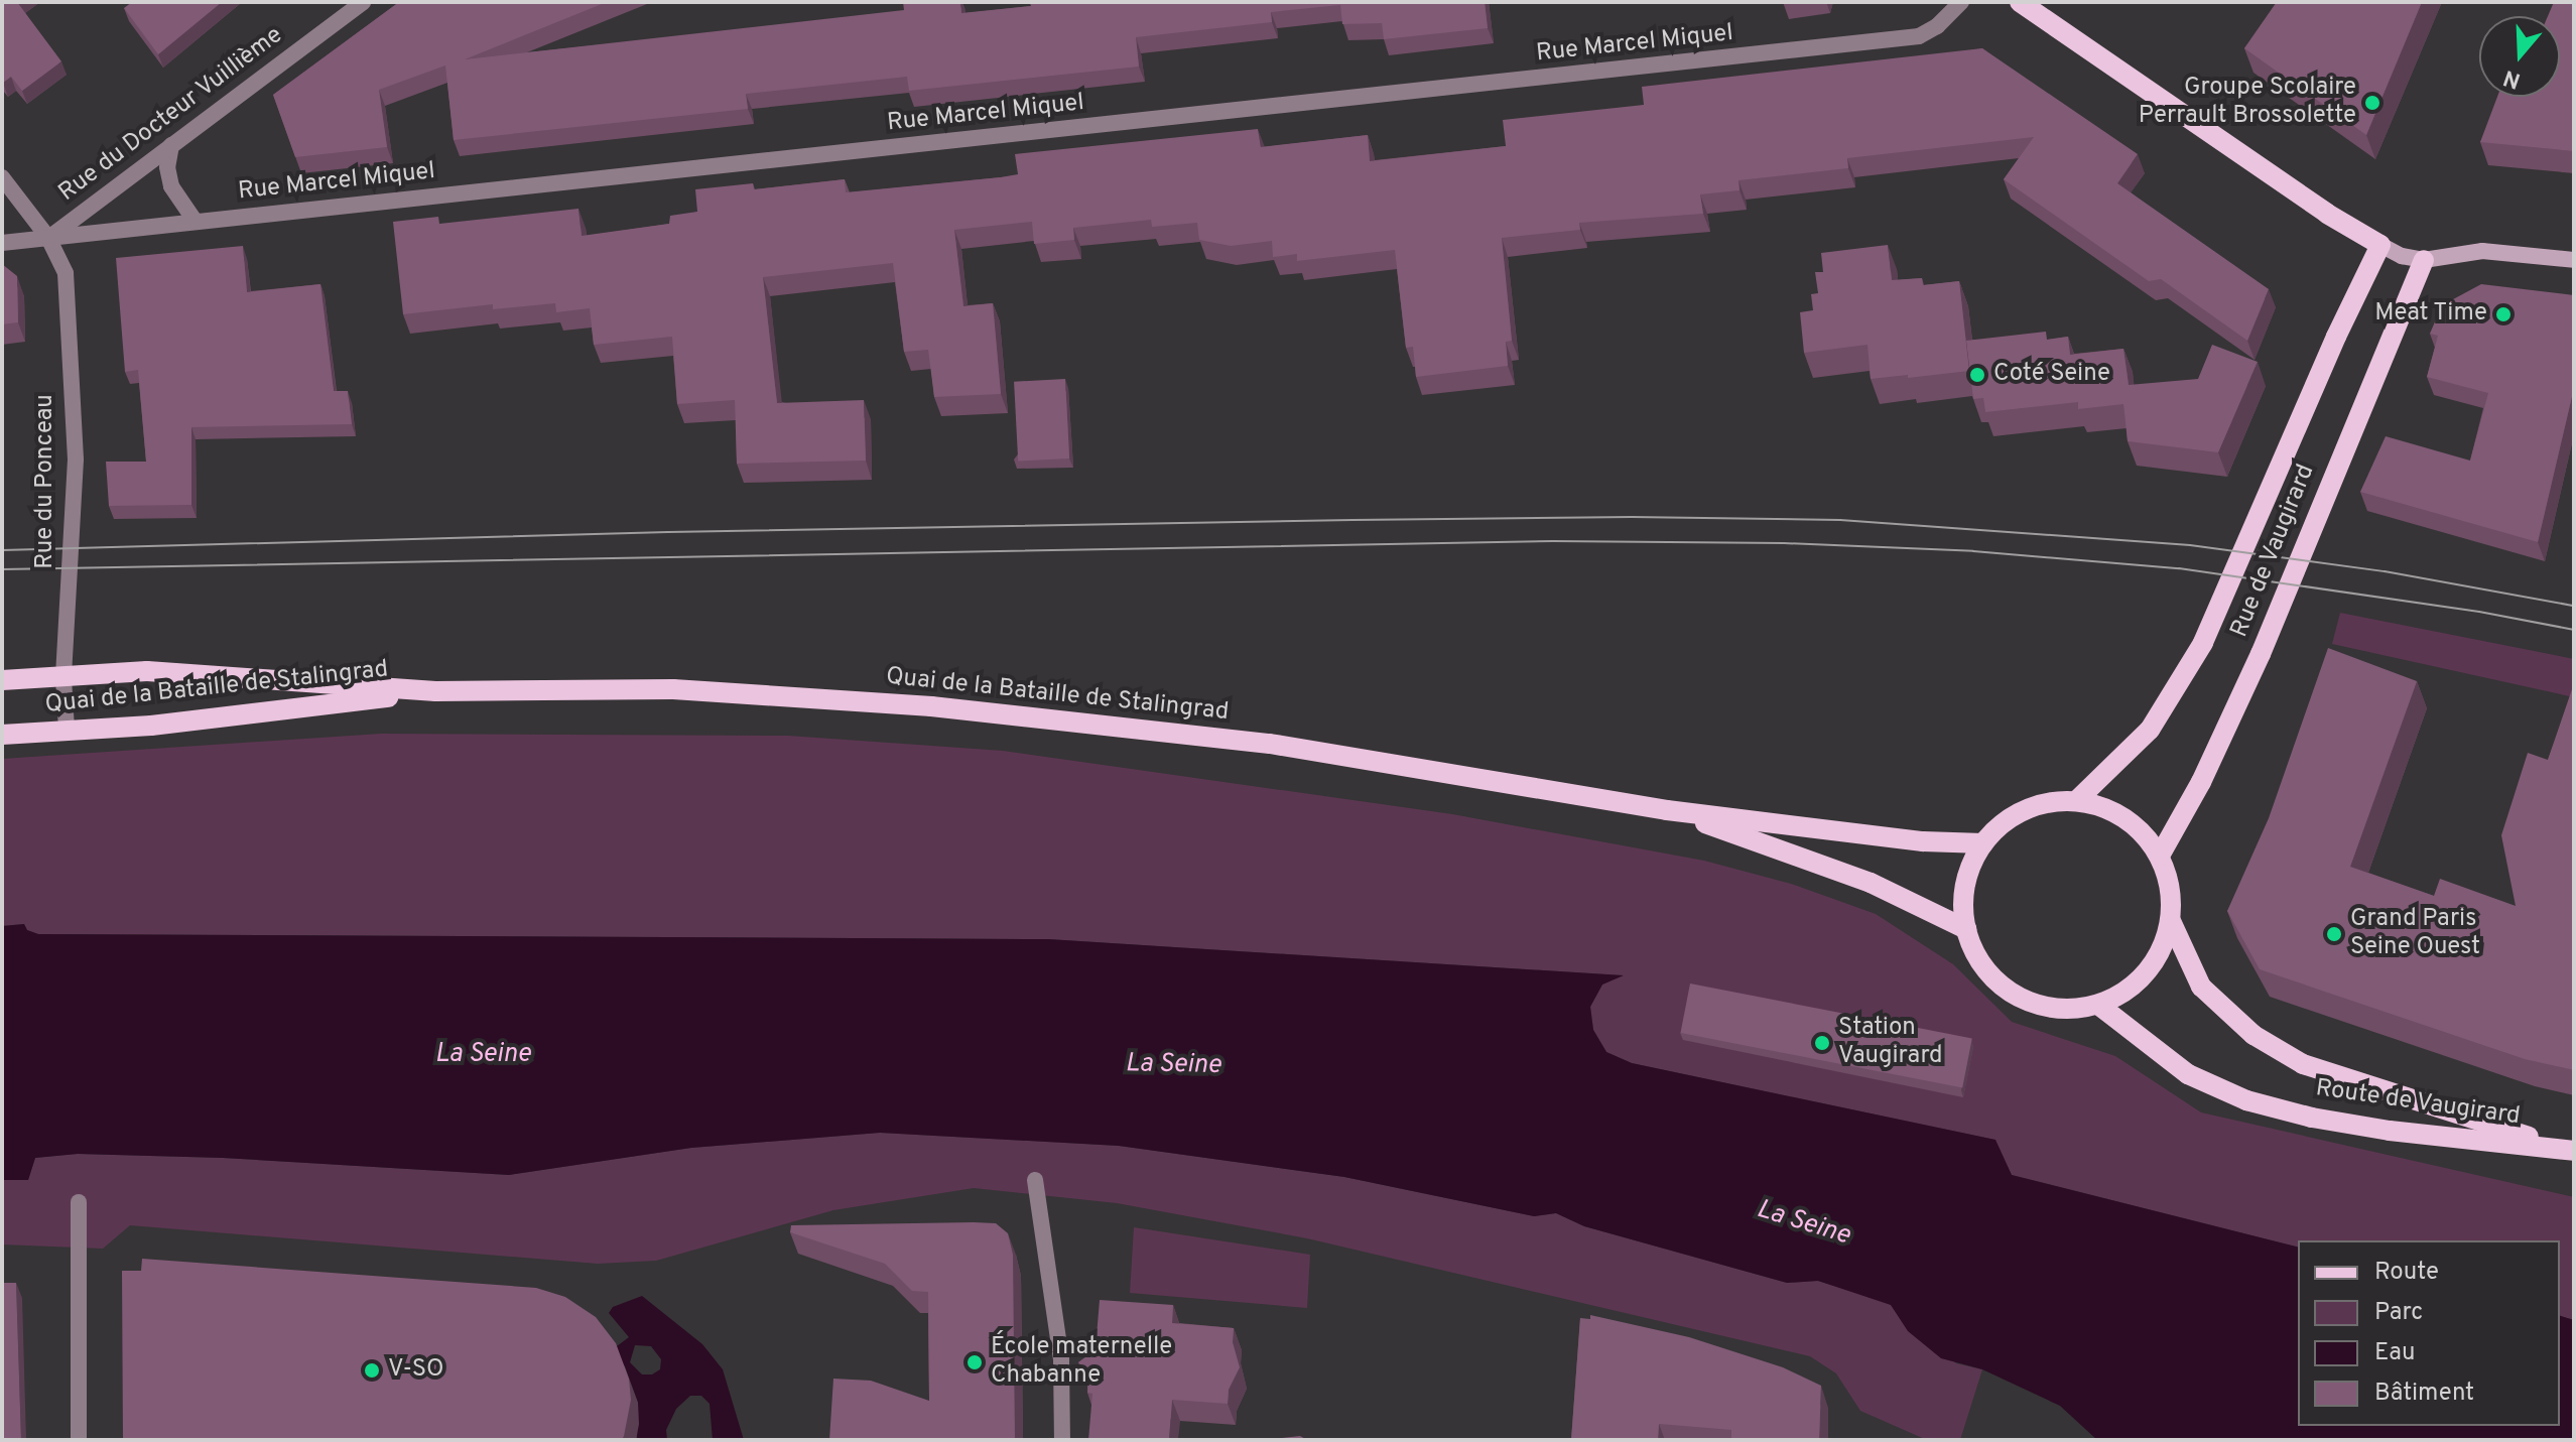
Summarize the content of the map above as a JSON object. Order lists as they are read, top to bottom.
{
  "streets": {
    "main road": ["Rue de Vaugirard", "Quai de la Bataille de Stalingrad", "Route de Vaugirard"],
    "street": ["Rue Marcel Miquel", "Rue du Docteur Vuillième", "Rue du Ponceau"]
  },
  "crossings": [
    ["Rue Marcel Miquel", "Rue du Docteur Vuillième"],
    ["Rue Marcel Miquel", "Rue du Ponceau"],
    ["Rue du Docteur Vuillième", "Rue du Ponceau"],
    ["Rue du Ponceau", "Quai de la Bataille de Stalingrad"],
    ["Rue de Vaugirard", "Quai de la Bataille de Stalingrad"],
    ["Rue de Vaugirard", "Route de Vaugirard"],
    ["Quai de la Bataille de Stalingrad", "Route de Vaugirard"]
  ],
  "water": ["La Seine"],
  "places": [
    "Groupe Scolaire Perrault Brossolette",
    "Meat Time",
    "Coté Seine",
    "Grand Paris Seine Ouest",
    "Station Vaugirard",
    "École maternelle Chabanne",
    "V-SO"
  ],
  "legend": [
    "Route",
    "Parc",
    "Eau",
    "Bâtiment"
  ],
  "north": "bottom"
}
